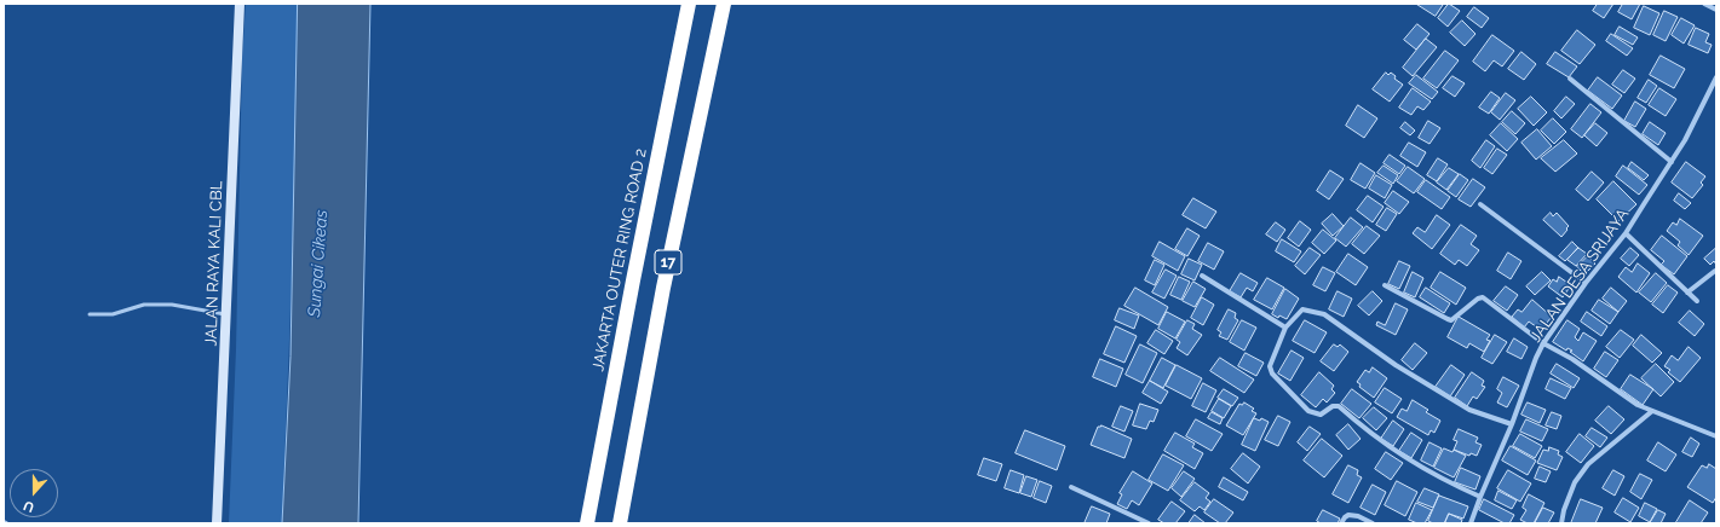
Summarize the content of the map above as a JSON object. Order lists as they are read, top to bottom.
{
  "streets": {
    "highway": ["JAKARTA OUTER RING ROAD 2", "17"],
    "street": ["JALAN RAYA KALI CBL", "JALAN DESA SRIJAYA"]
  },
  "water": ["Sungai Cikeas"],
  "north": "bottom"
}
